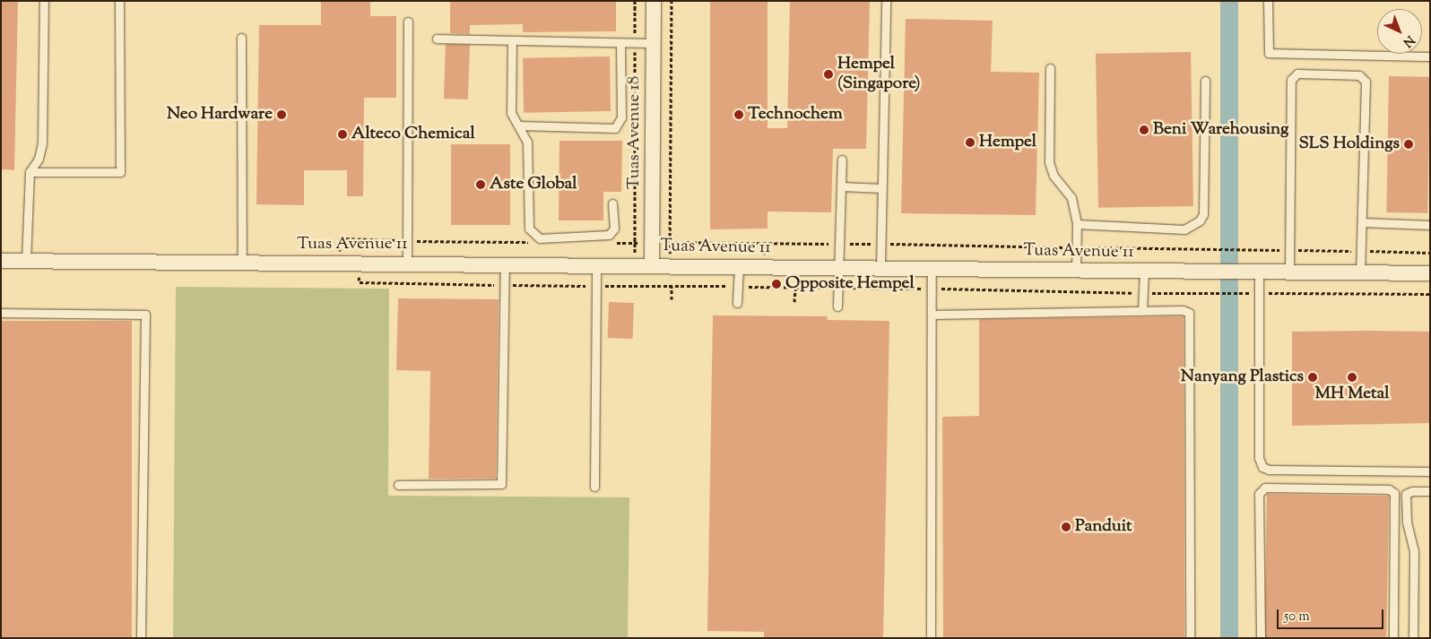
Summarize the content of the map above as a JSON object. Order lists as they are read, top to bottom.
{
  "streets": {
    "street": ["Tuas Avenue 18", "Tuas Avenue 11"]
  },
  "crossings": [
    ["Tuas Avenue 18", "Tuas Avenue 11"]
  ],
  "places": [
    "Hempel (Singapore)",
    "Neo Hardware",
    "Technochem",
    "Beni Warehousing",
    "Alteco Chemical",
    "Hempel",
    "SLS Holdings",
    "Aste Global",
    "Opposite Hempel",
    "Nanyang Plastics",
    "MH Metal",
    "Panduit"
  ],
  "scale_bar": "50 m",
  "north": "bottom right"
}
